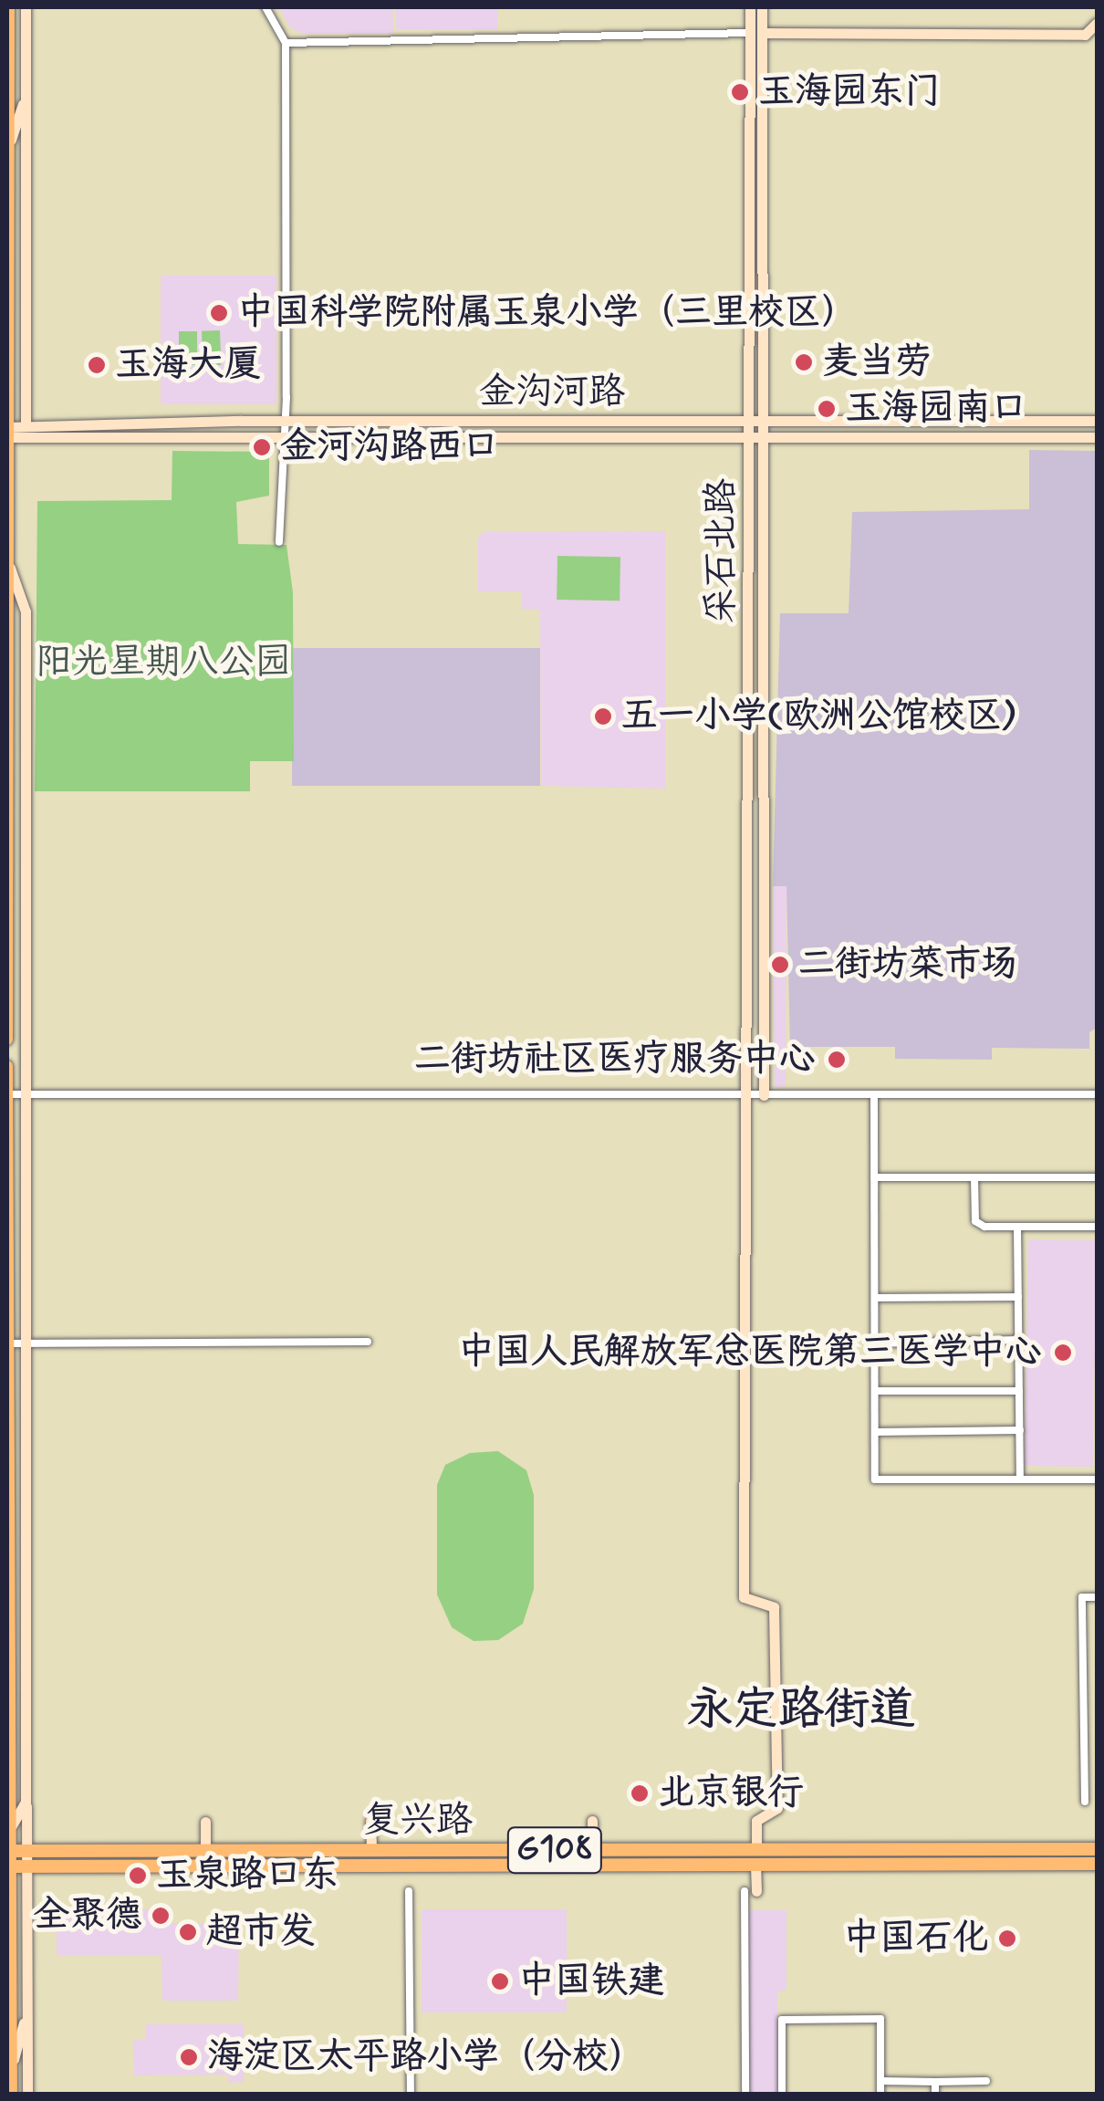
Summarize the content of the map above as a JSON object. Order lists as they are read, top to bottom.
{
  "streets": {
    "highway": ["复兴路", "G108"],
    "street": ["金沟河路", "采石北路"]
  },
  "crossings": [
    ["金沟河路", "采石北路"],
    ["采石北路", "复兴路"]
  ],
  "districts": ["永定路街道"],
  "parks": ["阳光星期八公园"],
  "places": [
    "玉海园东门",
    "中国科学院附属玉泉小学（三里校区）",
    "麦当劳",
    "玉海大厦",
    "玉海园南口",
    "金河沟路西口",
    "五一小学(欧洲公馆校区)",
    "二街坊菜市场",
    "二街坊社区医疗服务中心",
    "中国人民解放军总医院第三医学中心",
    "北京银行",
    "玉泉路口东",
    "全聚德",
    "超市发",
    "中国石化",
    "中国铁建",
    "海淀区太平路小学（分校）"
  ]
}
